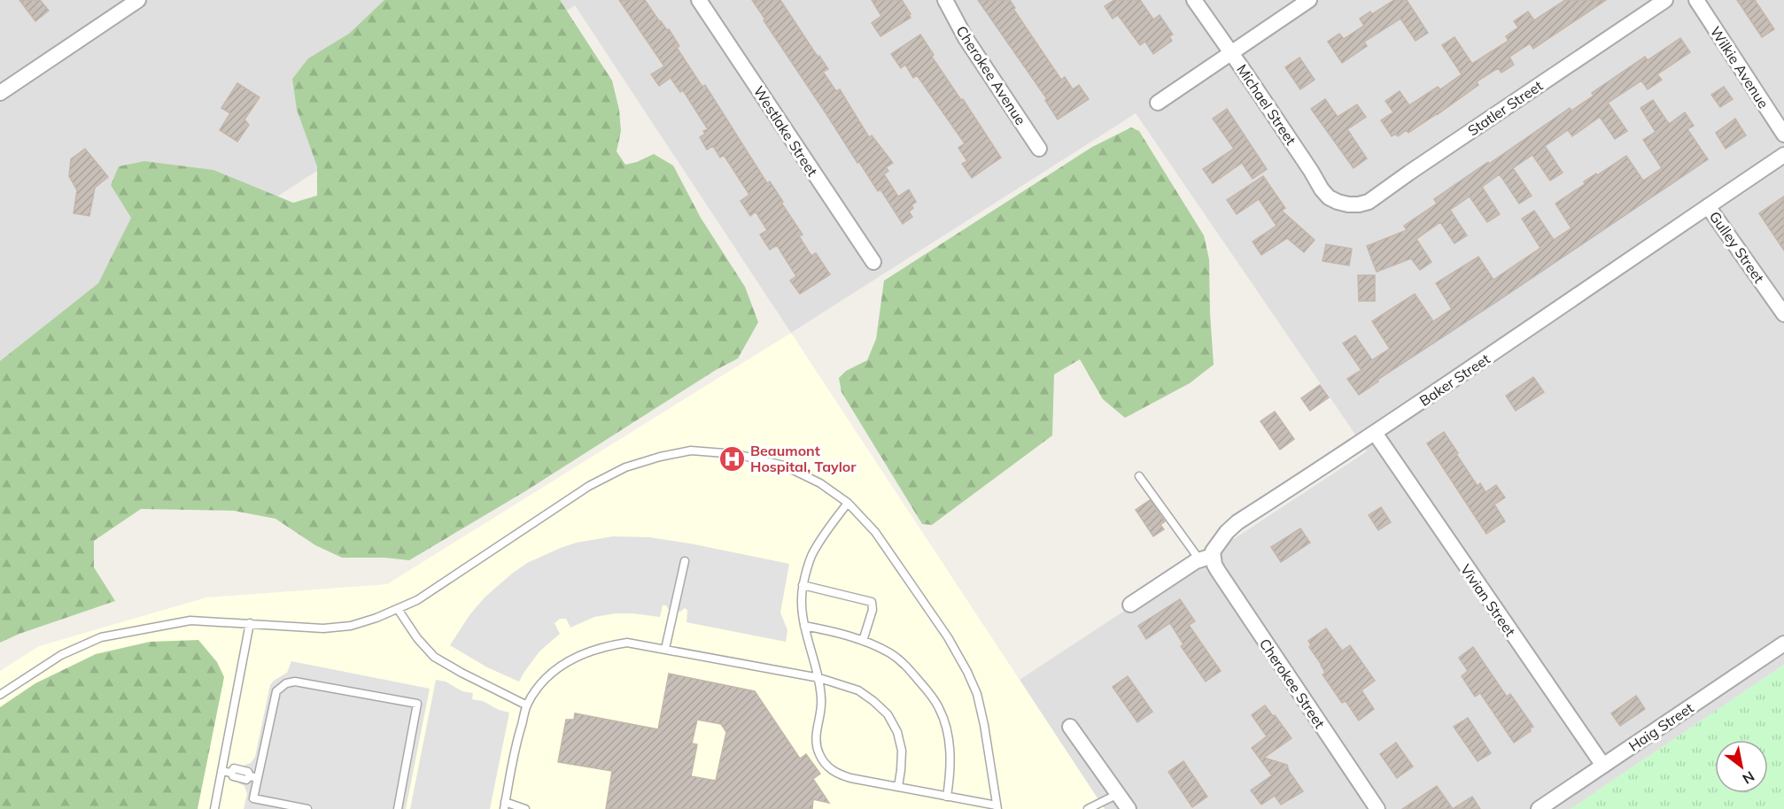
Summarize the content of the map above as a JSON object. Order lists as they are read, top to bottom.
{
  "streets": {
    "street": [
      "Wilkie Avenue",
      "Cherokee Avenue",
      "Michael Street",
      "Statler Street",
      "Westlake Street",
      "Gulley Street",
      "Baker Street",
      "Vivian Street",
      "Cherokee Street",
      "Haig Street"
    ]
  },
  "crossings": [
    ["Michael Street", "Statler Street"],
    ["Gulley Street", "Baker Street"],
    ["Baker Street", "Vivian Street"],
    ["Baker Street", "Cherokee Street"],
    ["Vivian Street", "Haig Street"]
  ],
  "places": {
    "hospital": ["Beaumont Hospital, Taylor"]
  },
  "north": "bottom right"
}
